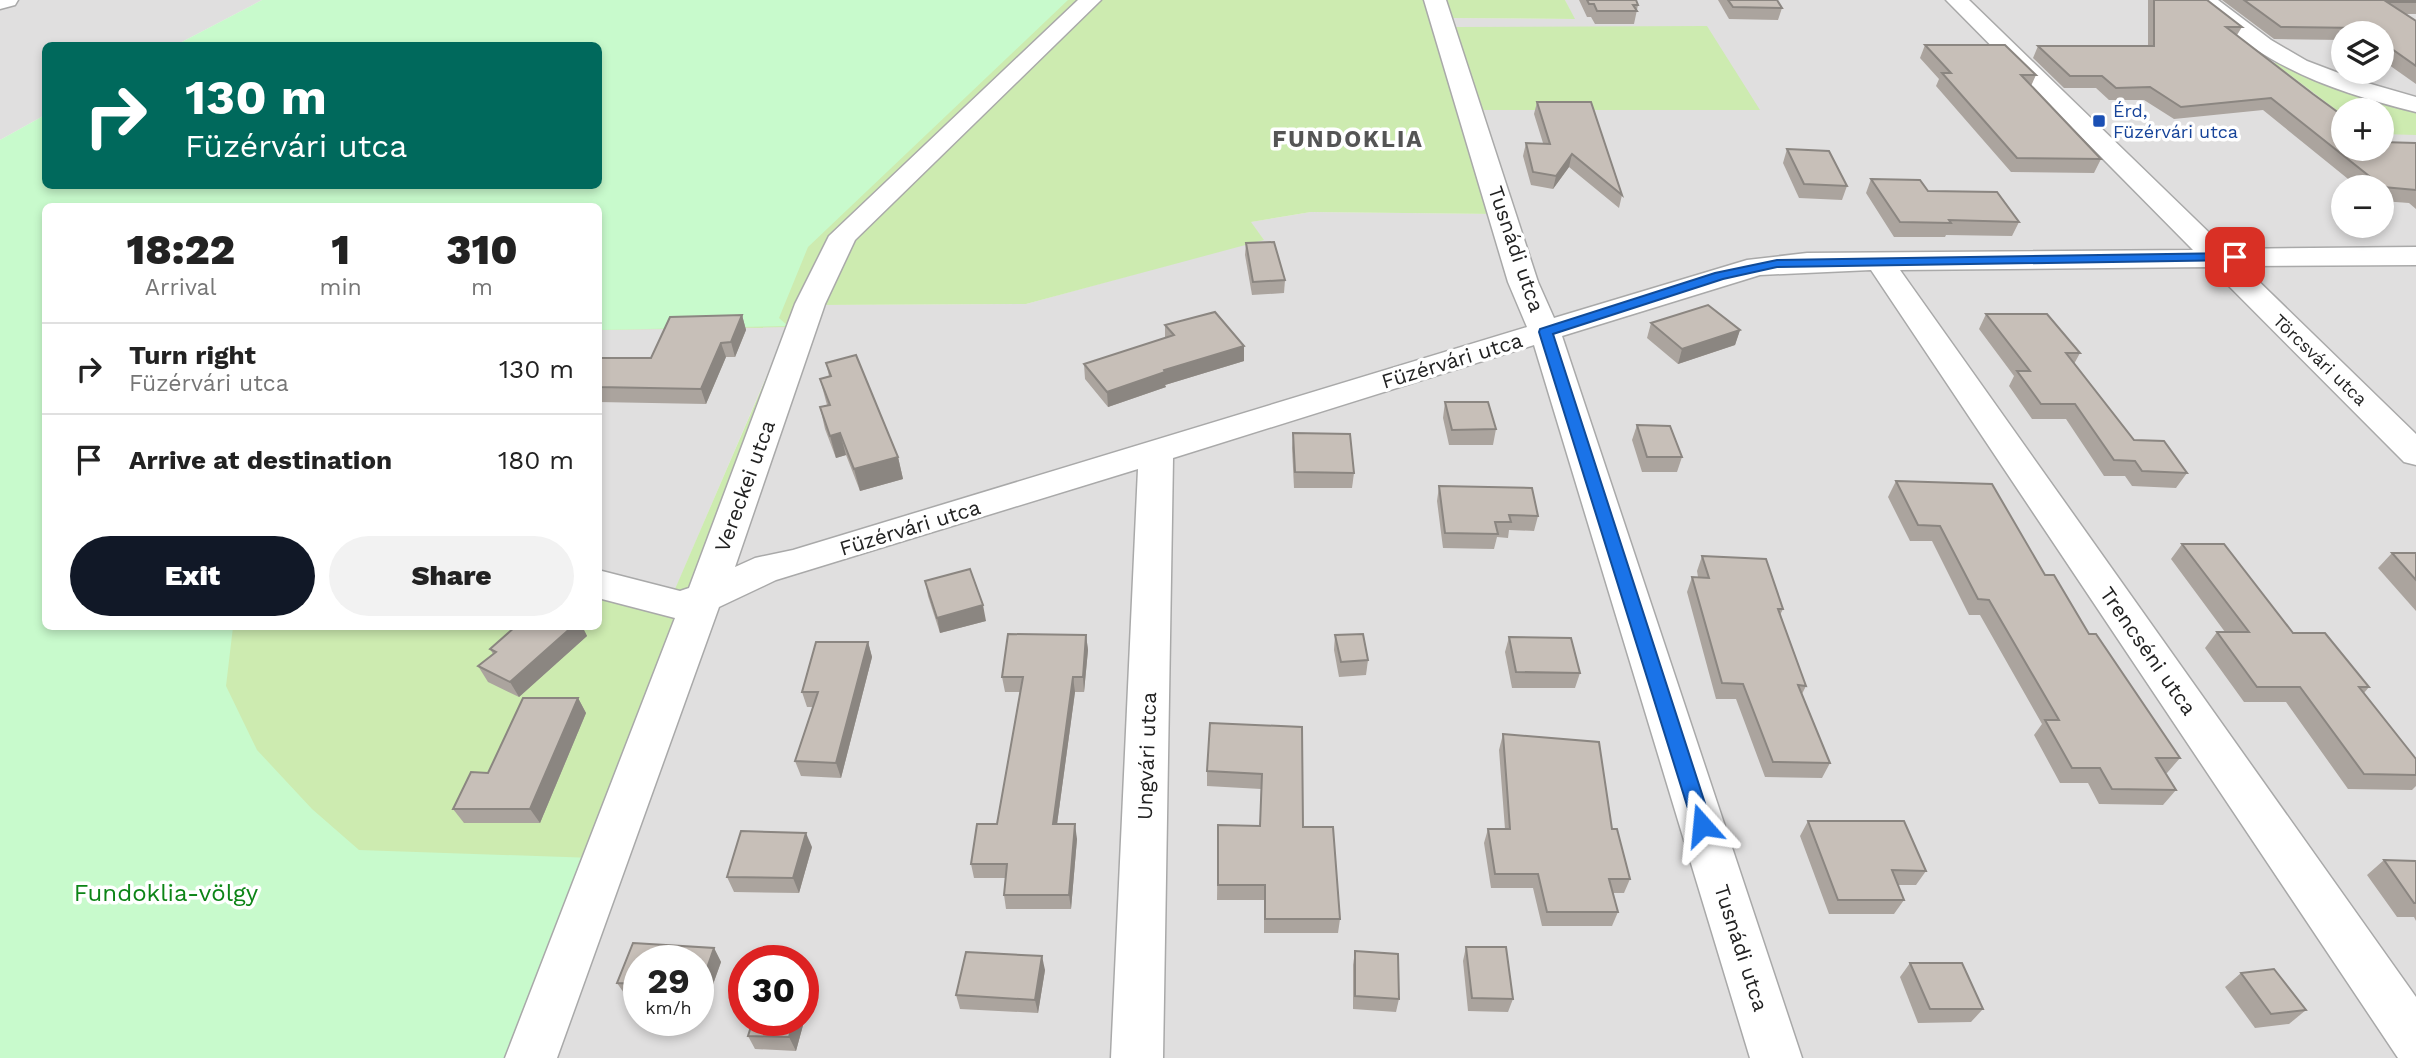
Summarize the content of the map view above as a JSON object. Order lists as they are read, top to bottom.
{
  "streets": {
    "street": [
      "Tusnádi utca",
      "Törcsvári utca",
      "Füzérvári utca",
      "Vereckei utca",
      "Trencséni utca",
      "Ungvári utca"
    ]
  },
  "crossings": [
    ["Tusnádi utca", "Füzérvári utca"],
    ["Törcsvári utca", "Füzérvári utca"],
    ["Füzérvári utca", "Vereckei utca"],
    ["Füzérvári utca", "Trencséni utca"],
    ["Füzérvári utca", "Ungvári utca"]
  ],
  "districts": ["FUNDOKLIA"],
  "parks": ["Fundoklia-völgy"],
  "places": {
    "transit": ["Érd, Füzérvári utca"]
  },
  "page": {
    "map_buttons": ["+", "−"],
    "turn": ["130 m", "Füzérvári utca"],
    "eta": [
      "18:22",
      "Arrival",
      "1",
      "min",
      "310",
      "m"
    ],
    "list": [
      {
        "name": "Turn right",
        "note": "Füzérvári utca",
        "value": "130 m"
      },
      {
        "name": "Arrive at destination",
        "value": "180 m"
      }
    ],
    "buttons": ["Exit", "Share"],
    "speed": "29 km/h",
    "limit": "30"
  }
}
